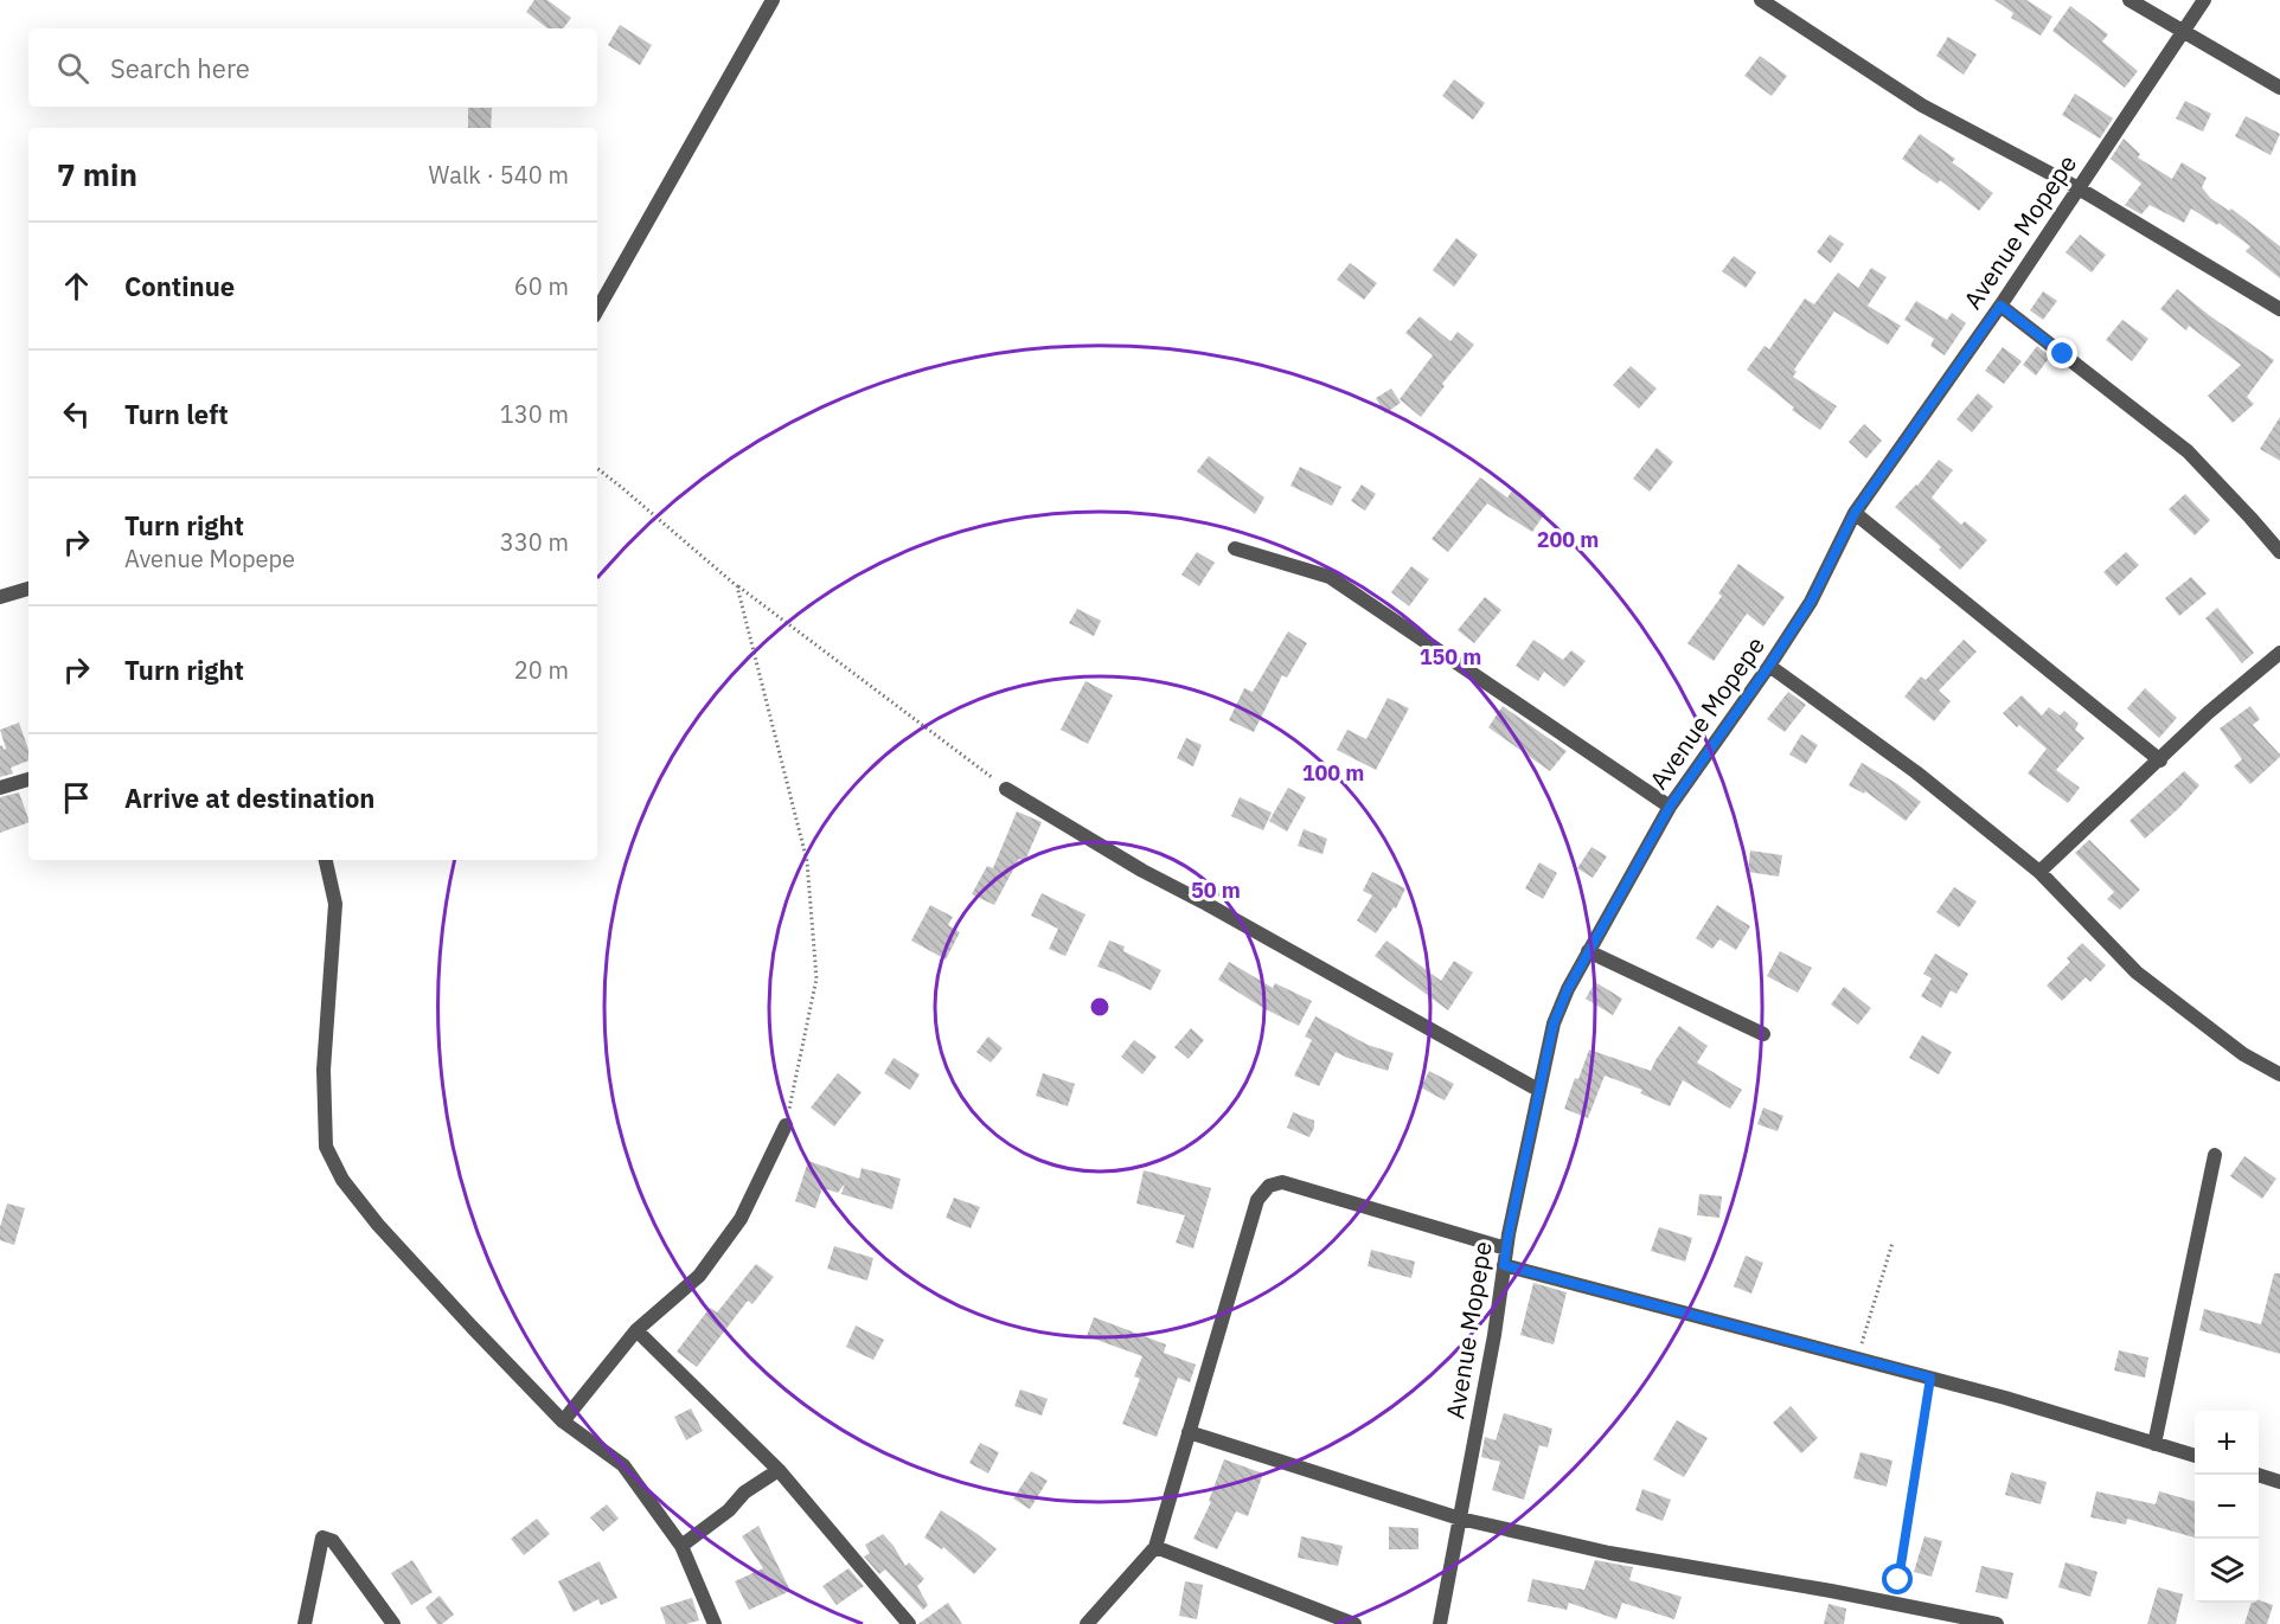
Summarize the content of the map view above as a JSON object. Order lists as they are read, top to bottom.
{
  "streets": {
    "street": ["Avenue Mopepe"]
  },
  "page": {
    "search": "Search here",
    "heading": ["7 min", "Walk · 540 m"],
    "list": [
      ["Continue", "60 m"],
      ["Turn left", "130 m"],
      ["Turn right", "Avenue Mopepe", "330 m"],
      ["Turn right", "20 m"],
      "Arrive at destination"
    ],
    "map_buttons": ["+", "−"]
  },
  "rings": [
    "200 m",
    "150 m",
    "100 m",
    "50 m"
  ]
}
